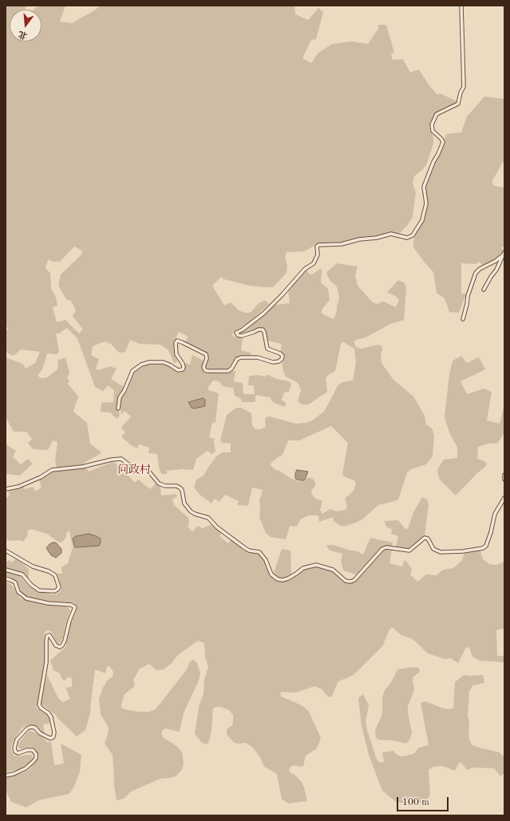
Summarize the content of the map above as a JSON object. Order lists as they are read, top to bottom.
{
  "districts": ["问政村"],
  "scale_bar": "100 m",
  "north": "bottom"
}
